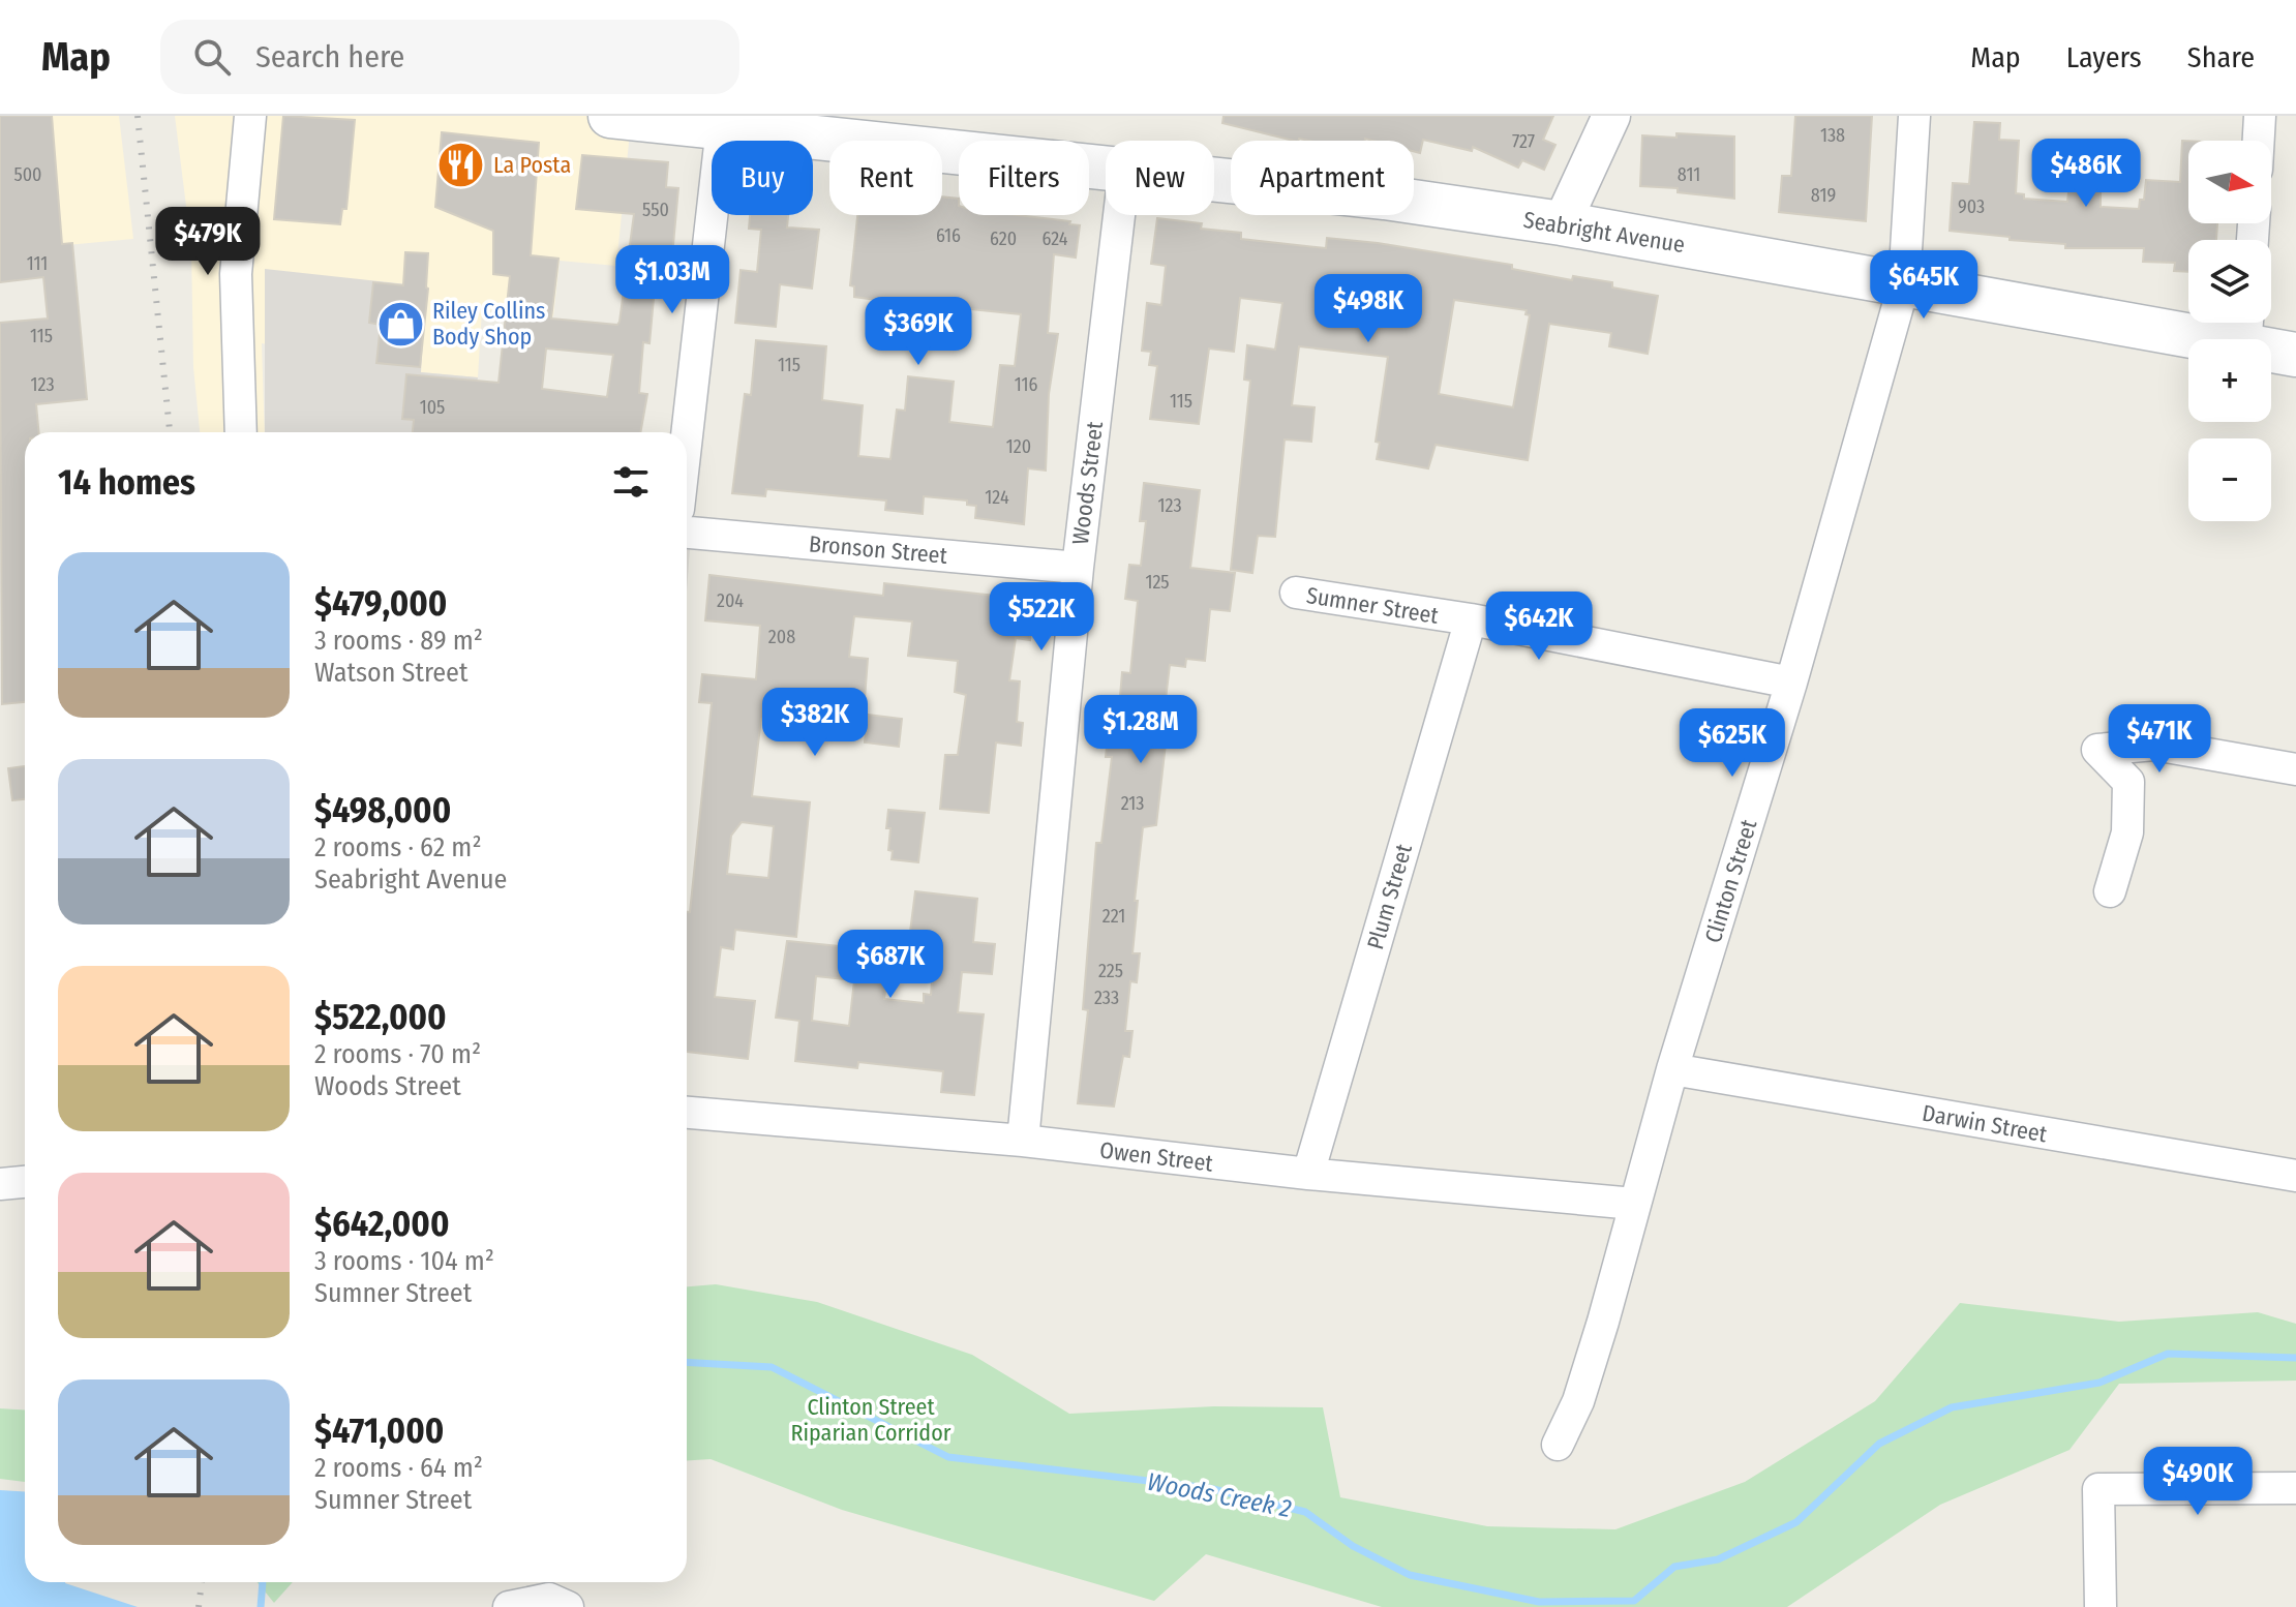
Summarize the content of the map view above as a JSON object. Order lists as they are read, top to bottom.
{
  "streets": {
    "main road": ["Seabright Avenue"],
    "street": [
      "Woods Street",
      "Bronson Street",
      "Sumner Street",
      "Clinton Street",
      "Plum Street",
      "Darwin Street",
      "Owen Street"
    ]
  },
  "crossings": [
    ["Seabright Avenue", "Clinton Street"],
    ["Woods Street", "Bronson Street"],
    ["Woods Street", "Owen Street"],
    ["Sumner Street", "Clinton Street"],
    ["Sumner Street", "Plum Street"],
    ["Clinton Street", "Darwin Street"],
    ["Clinton Street", "Owen Street"],
    ["Plum Street", "Owen Street"]
  ],
  "water": ["Woods Creek 2"],
  "parks": ["Clinton Street Riparian Corridor"],
  "places": {
    "restaurant": ["La Posta"],
    "shop": ["Riley Collins Body Shop"]
  },
  "house_numbers": [
    "138",
    "727",
    "500",
    "811",
    "819",
    "903",
    "550",
    "616",
    "620",
    "624",
    "111",
    "115",
    "115",
    "123",
    "116",
    "115",
    "105",
    "120",
    "124",
    "123",
    "125",
    "204",
    "208",
    "213",
    "221",
    "225",
    "233"
  ],
  "north": "right",
  "page": {
    "header": "Map",
    "search": "Search here",
    "nav": ["Map", "Layers", "Share"],
    "price": [
      "$486K",
      "$479K",
      "$1.03M",
      "$645K",
      "$498K",
      "$369K",
      "$522K",
      "$642K",
      "$382K",
      "$1.28M",
      "$471K",
      "$625K",
      "$687K",
      "$490K"
    ],
    "map_buttons": ["+", "−"],
    "chip": [
      "Buy",
      "Rent",
      "Filters",
      "New",
      "Apartment"
    ],
    "heading": "14 homes",
    "list": [
      {
        "name": "$479,000",
        "note": "3 rooms · 89 m² · Watson Street"
      },
      {
        "name": "$498,000",
        "note": "2 rooms · 62 m² · Seabright Avenue"
      },
      {
        "name": "$522,000",
        "note": "2 rooms · 70 m² · Woods Street"
      },
      {
        "name": "$642,000",
        "note": "3 rooms · 104 m² · Sumner Street"
      },
      {
        "name": "$471,000",
        "note": "2 rooms · 64 m² · Sumner Street"
      }
    ]
  }
}
